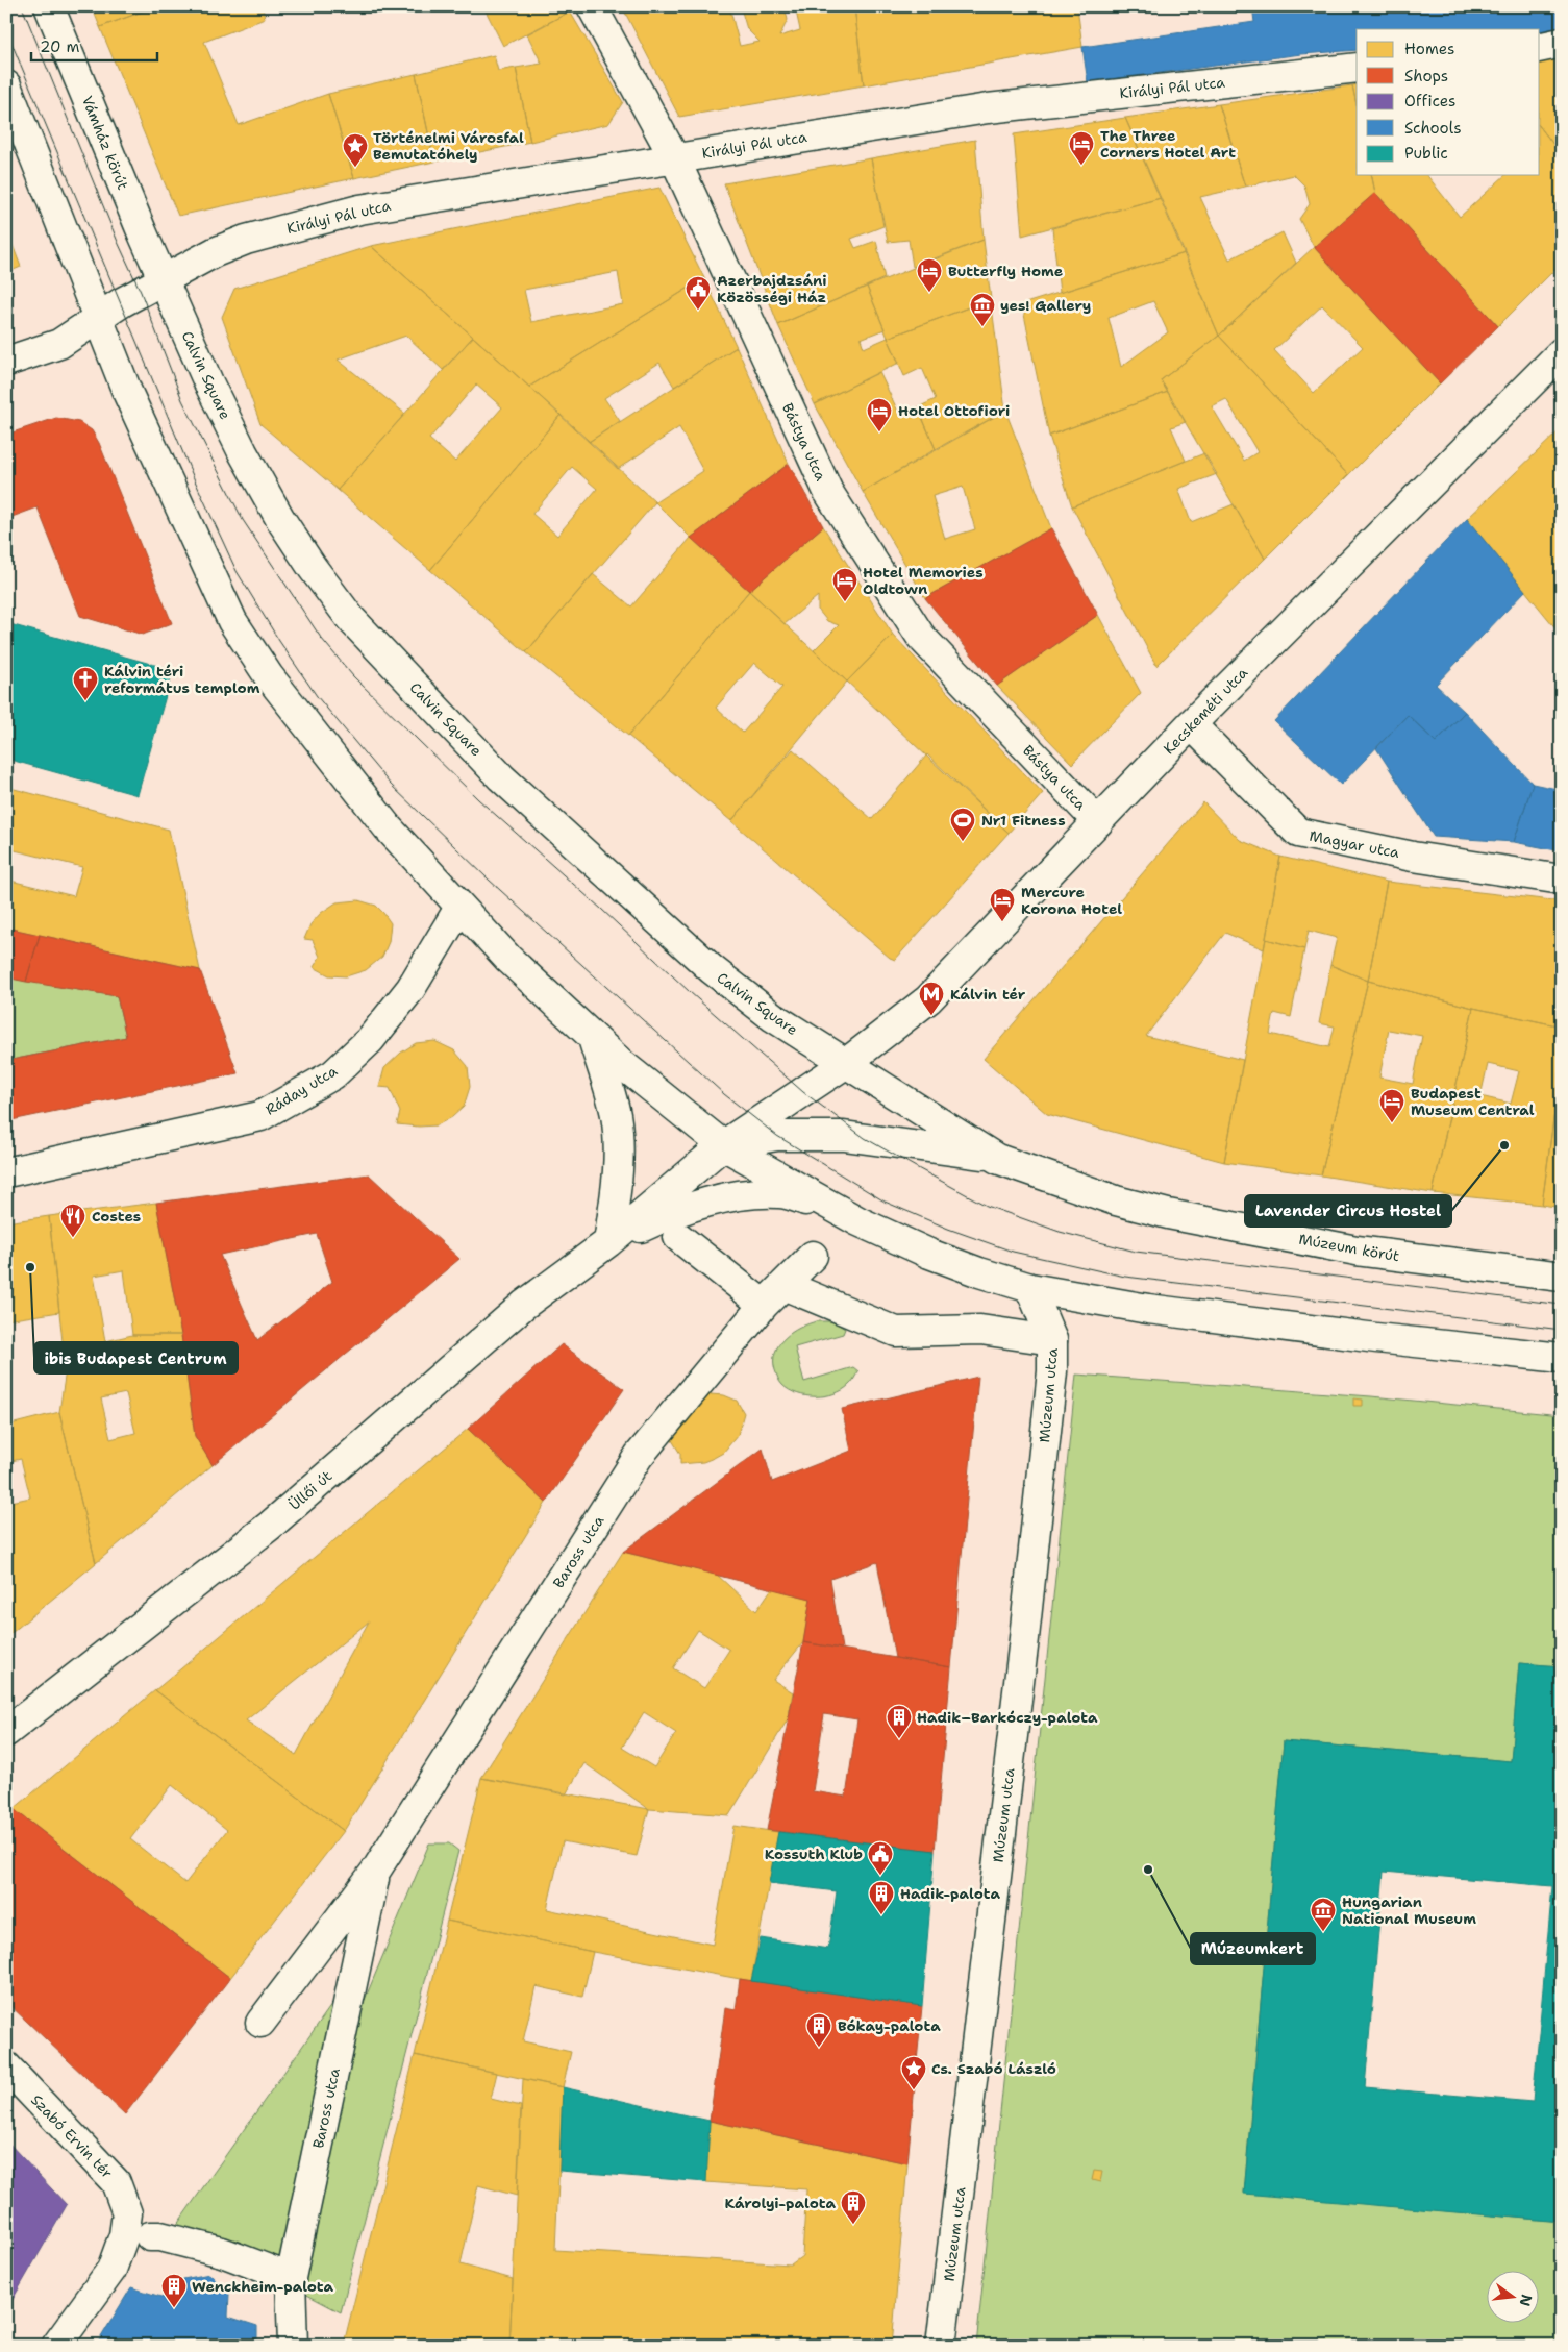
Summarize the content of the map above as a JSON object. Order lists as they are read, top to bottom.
{
  "streets": {
    "street": [
      "Királyi Pál utca",
      "Vámház körút",
      "Calvin Square",
      "Bástya utca",
      "Kecskeméti utca",
      "Magyar utca",
      "Ráday utca",
      "Múzeum körút",
      "Múzeum utca",
      "Üllői út",
      "Baross utca",
      "Szabó Ervin tér"
    ]
  },
  "crossings": [
    ["Királyi Pál utca", "Vámház körút"],
    ["Királyi Pál utca", "Calvin Square"],
    ["Királyi Pál utca", "Bástya utca"],
    ["Vámház körút", "Calvin Square"],
    ["Calvin Square", "Kecskeméti utca"],
    ["Calvin Square", "Múzeum körút"],
    ["Bástya utca", "Kecskeméti utca"],
    ["Kecskeméti utca", "Magyar utca"]
  ],
  "places": {
    "hotel": [
      "The Three Corners Hotel Art",
      "Butterfly Home",
      "Hotel Ottofiori",
      "Hotel Memories Oldtown",
      "Mercure Korona Hotel",
      "Budapest Museum Central"
    ],
    "place": ["Történelmi Városfal Bemutatóhely", "Cs. Szabó László"],
    "public building": ["Azerbajdzsáni Közösségi Ház", "Kossuth Klub"],
    "museum": ["yes! Gallery", "Hungarian National Museum"],
    "church": ["Kálvin téri református templom"],
    "sports": ["Nr1 Fitness"],
    "metro station": ["Kálvin tér"],
    "other": ["Lavender Circus Hostel", "ibis Budapest Centrum", "Múzeumkert"],
    "restaurant": ["Costes"],
    "building": [
      "Hadik–Barkóczy-palota",
      "Hadik-palota",
      "Bókay-palota",
      "Károlyi-palota",
      "Wenckheim-palota"
    ]
  },
  "legend": [
    "Homes",
    "Shops",
    "Offices",
    "Schools",
    "Public"
  ],
  "scale_bar": "20 m",
  "north": "right"
}
